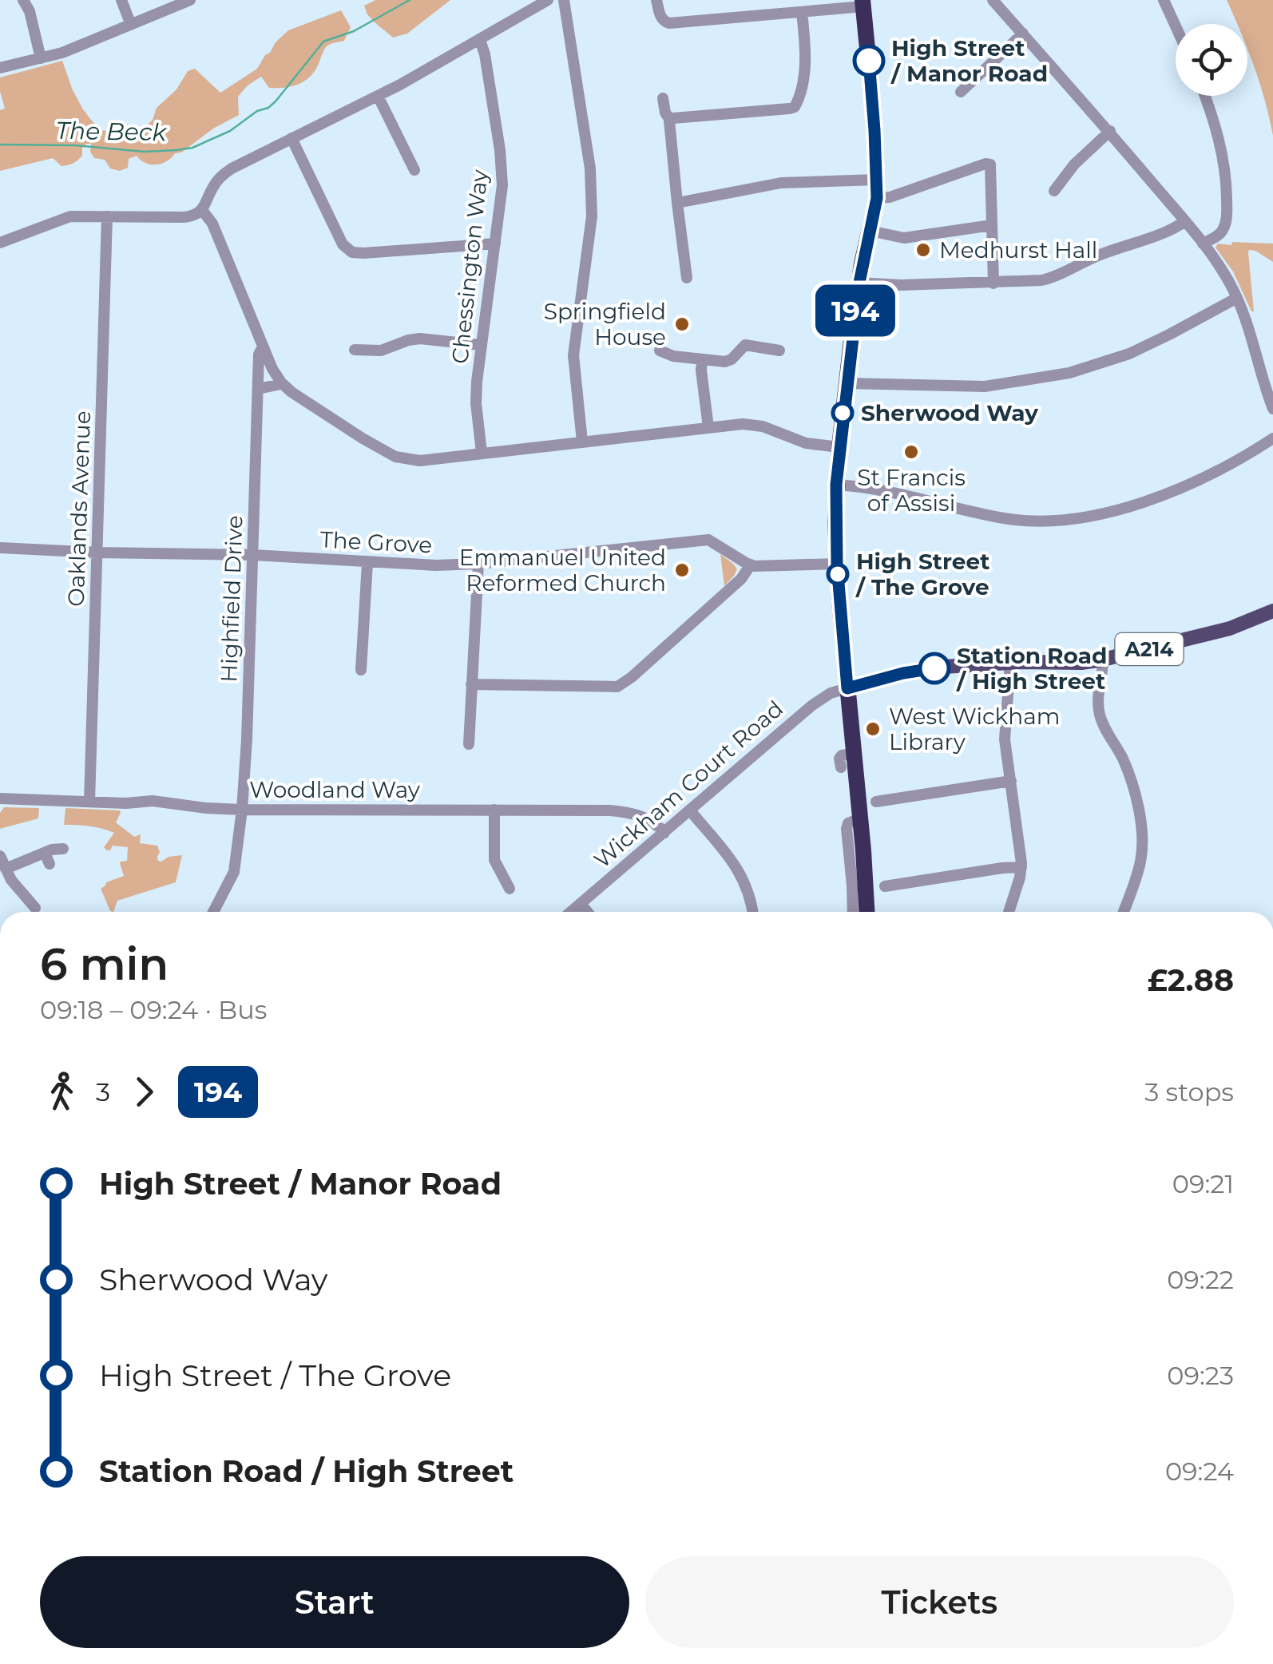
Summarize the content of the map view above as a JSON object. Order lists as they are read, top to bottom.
{
  "streets": {
    "main road": ["A214"],
    "street": [
      "Chessington Way",
      "Oaklands Avenue",
      "The Grove",
      "Highfield Drive",
      "Wickham Court Road",
      "Woodland Way"
    ]
  },
  "crossings": [
    ["Oaklands Avenue", "The Grove"],
    ["Oaklands Avenue", "Woodland Way"],
    ["The Grove", "Highfield Drive"],
    ["Highfield Drive", "Woodland Way"],
    ["A214", "Wickham Court Road"],
    ["Wickham Court Road", "Woodland Way"]
  ],
  "water": ["The Beck"],
  "places": [
    "High Street / Manor Road",
    "Medhurst Hall",
    "Springfield House",
    "Sherwood Way",
    "St Francis of Assisi",
    "Emmanuel United Reformed Church",
    "High Street / The Grove",
    "Station Road / High Street",
    "West Wickham Library"
  ],
  "lines": ["bus line 194"],
  "page": {
    "on_map": "194",
    "heading": ["6 min", "09:18 – 09:24 · Bus", "£2.88"],
    "legs": ["3", "194", "3 stops"],
    "list": [
      {
        "name": "High Street / Manor Road",
        "value": "09:21"
      },
      {
        "name": "Sherwood Way",
        "value": "09:22"
      },
      {
        "name": "High Street / The Grove",
        "value": "09:23"
      },
      {
        "name": "Station Road / High Street",
        "value": "09:24"
      }
    ],
    "buttons": ["Start", "Tickets"]
  }
}
